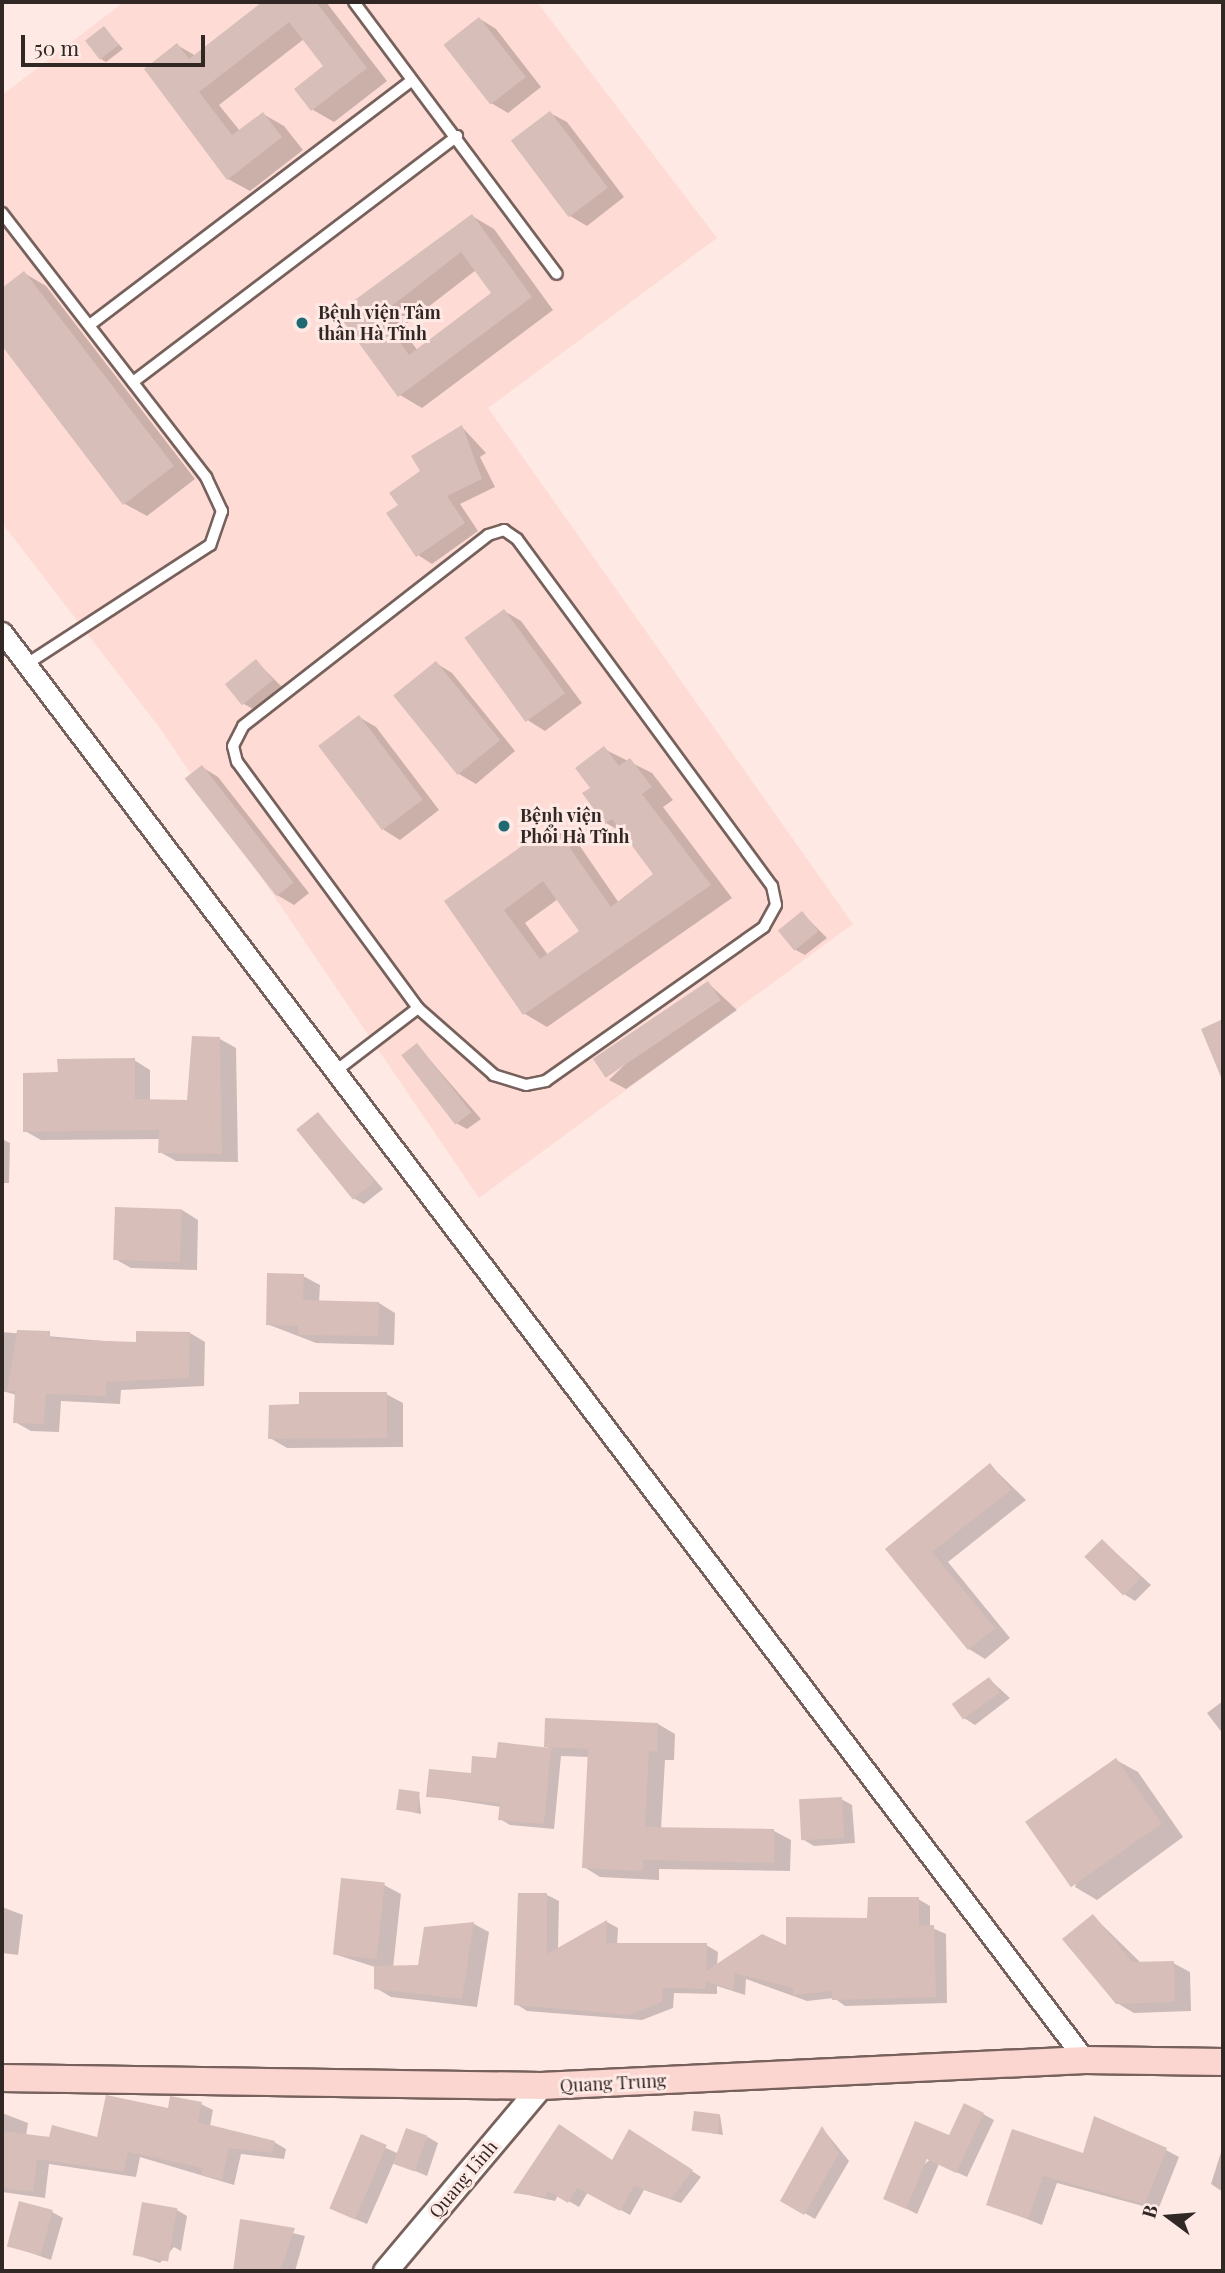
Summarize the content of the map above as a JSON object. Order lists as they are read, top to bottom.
{
  "streets": {
    "main road": ["Quang Trung"],
    "street": ["Quang Lĩnh"]
  },
  "crossings": [
    ["Quang Trung", "Quang Lĩnh"]
  ],
  "places": ["Bệnh viện Tâm thần Hà Tĩnh", "Bệnh viện Phổi Hà Tĩnh"],
  "scale_bar": "50 m",
  "north": "left"
}
